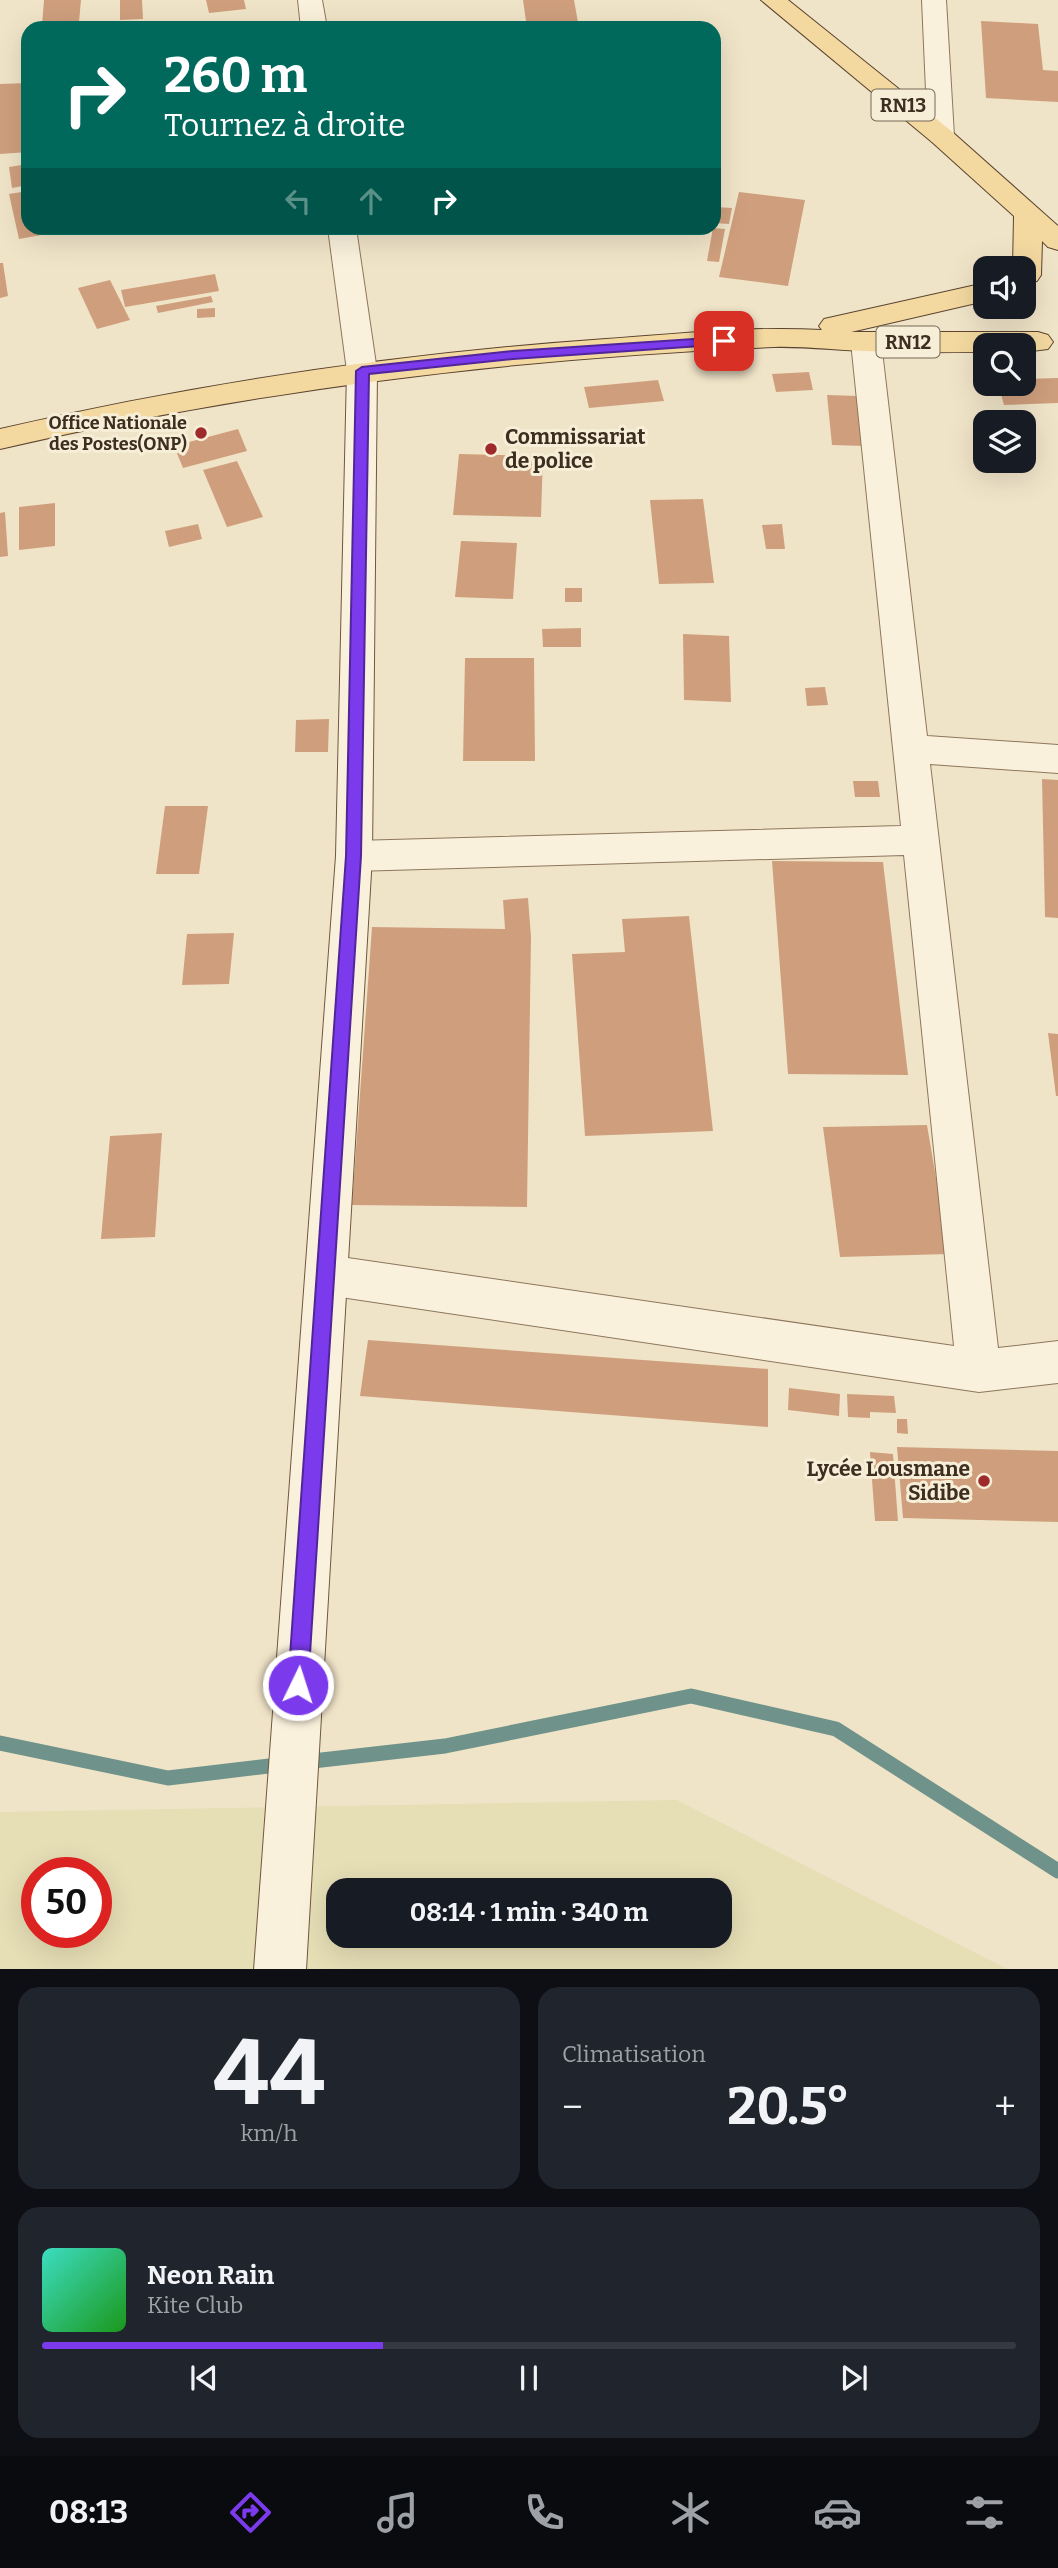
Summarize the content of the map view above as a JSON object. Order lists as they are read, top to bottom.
{
  "streets": {
    "main road": ["RN13", "RN12"]
  },
  "places": ["Office Nationale des Postes(ONP)", "Commissariat de police", "Lycée Lousmane Sidibe"],
  "page": {
    "turn": ["260 m", "Tournez à droite"],
    "limit": "50",
    "trip": "08:14 · 1 min · 340 m",
    "tile": [
      ["44", "km/h"],
      "Climatisation"
    ],
    "heat": ["−", "20.5°", "+"],
    "song": ["Neon Rain", "Kite Club"],
    "tabs": "08:13"
  }
}
